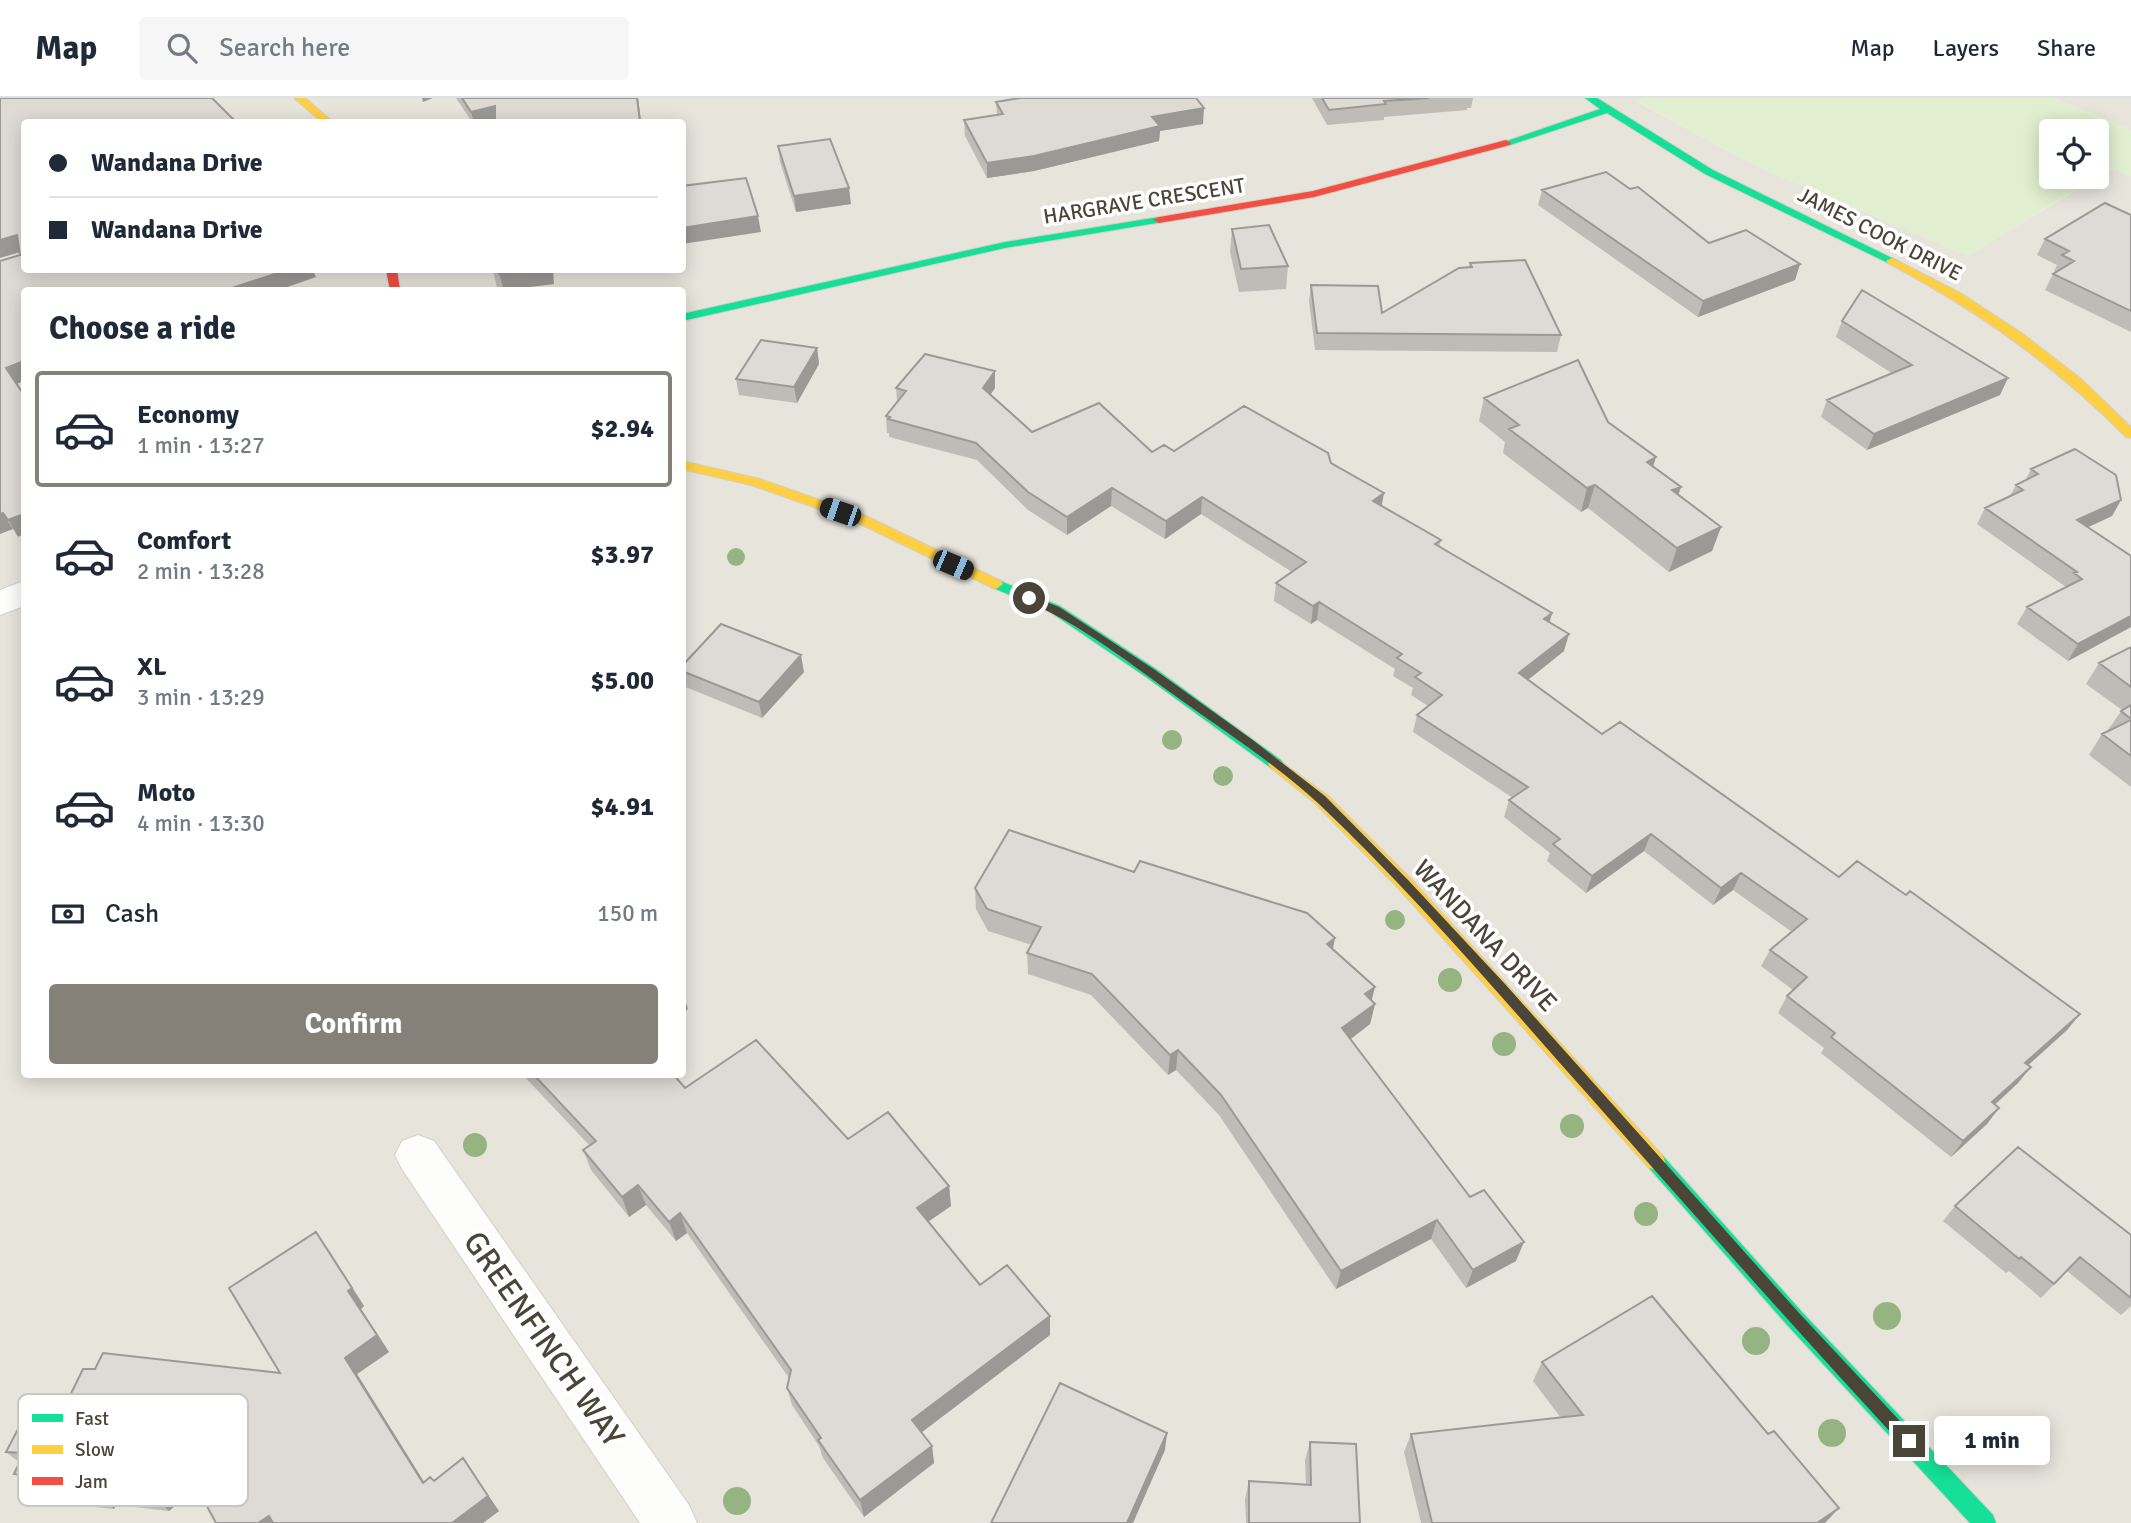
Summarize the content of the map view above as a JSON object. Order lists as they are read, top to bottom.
{
  "streets": {
    "street": [
      "HARGRAVE CRESCENT",
      "JAMES COOK DRIVE",
      "WANDANA DRIVE",
      "GREENFINCH WAY"
    ]
  },
  "crossings": [
    ["HARGRAVE CRESCENT", "JAMES COOK DRIVE"]
  ],
  "legend": ["Fast", "Slow", "Jam"],
  "page": {
    "header": "Map",
    "search": "Search here",
    "nav": ["Map", "Layers", "Share"],
    "banner": ["Wandana Drive", "Wandana Drive"],
    "heading": "Choose a ride",
    "list": [
      {
        "name": "Economy",
        "note": "1 min · 13:27",
        "value": "$2.94"
      },
      {
        "name": "Comfort",
        "note": "2 min · 13:28",
        "value": "$3.97"
      },
      {
        "name": "XL",
        "note": "3 min · 13:29",
        "value": "$5.00"
      },
      {
        "name": "Moto",
        "note": "4 min · 13:30",
        "value": "$4.91"
      }
    ],
    "pay": ["Cash", "150 m"],
    "buttons": "Confirm",
    "bubble": "1 min"
  }
}
